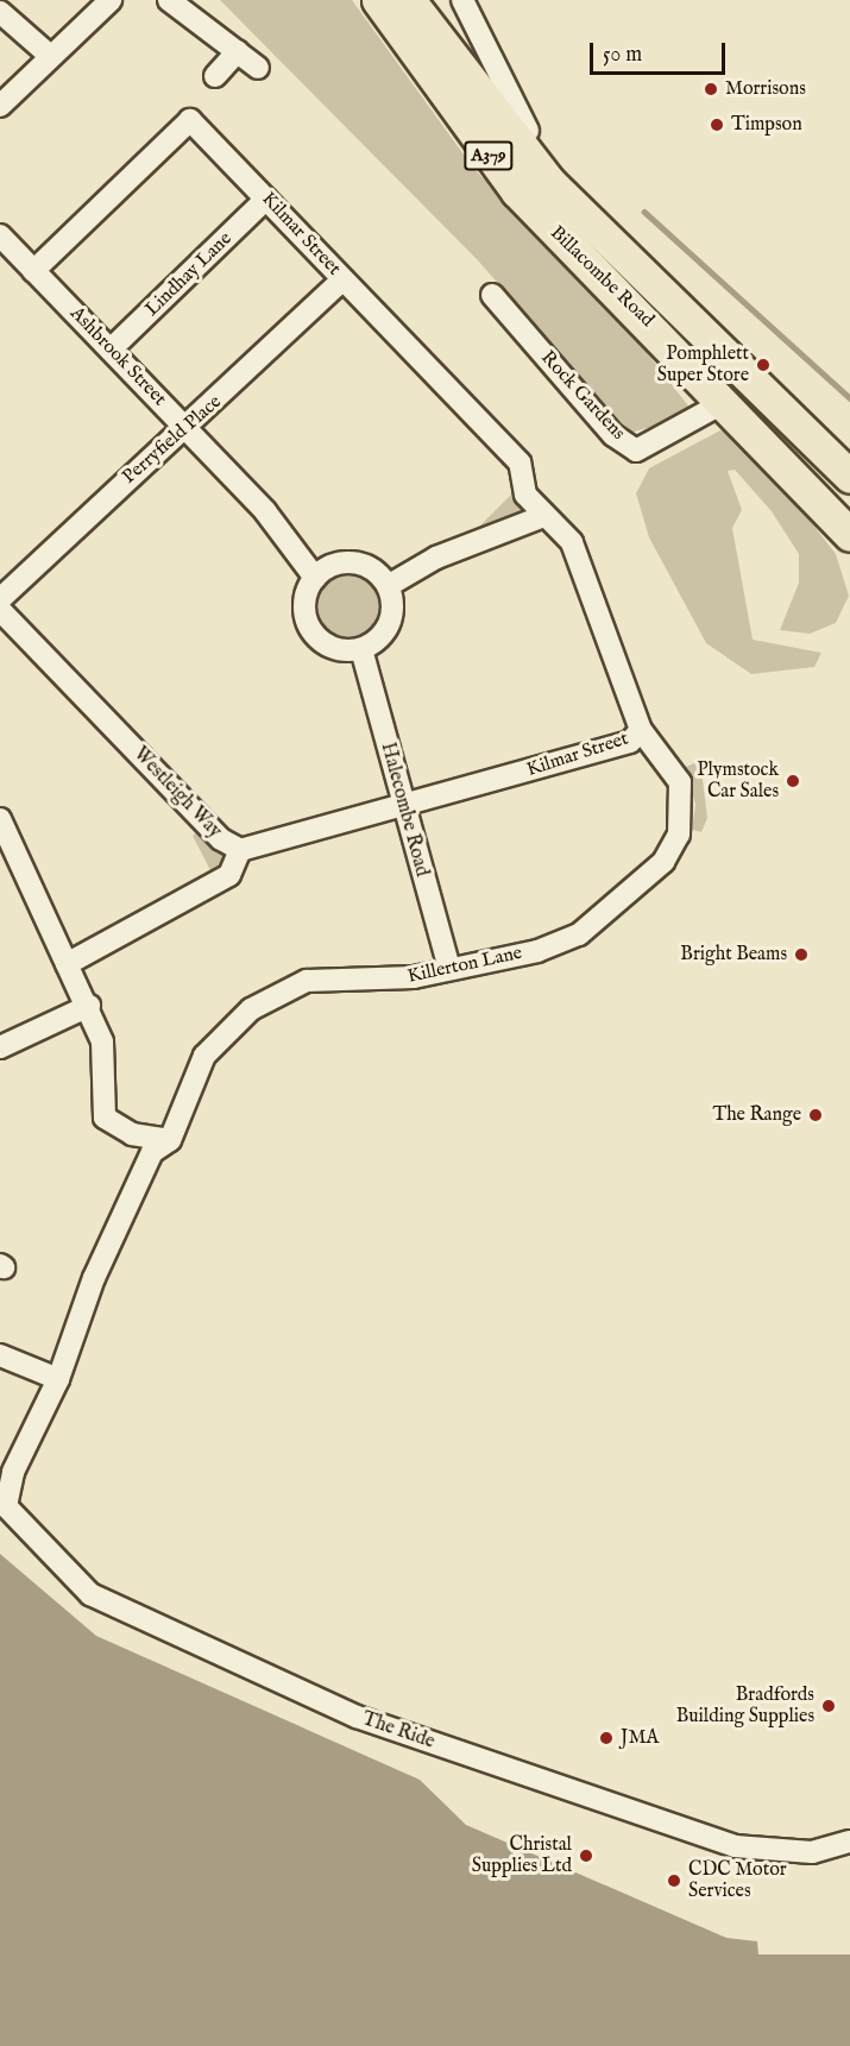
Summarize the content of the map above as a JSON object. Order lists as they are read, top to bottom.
{
  "streets": {
    "main road": ["A379", "Billacombe Road"],
    "street": [
      "Kilmar Street",
      "Lindhay Lane",
      "Ashbrook Street",
      "Rock Gardens",
      "Perryfield Place",
      "Westleigh Way",
      "Halecombe Road",
      "Killerton Lane",
      "The Ride"
    ]
  },
  "crossings": [
    ["Kilmar Street", "Lindhay Lane"],
    ["Kilmar Street", "Ashbrook Street"],
    ["Kilmar Street", "Perryfield Place"],
    ["Kilmar Street", "Westleigh Way"],
    ["Kilmar Street", "Halecombe Road"],
    ["Kilmar Street", "Killerton Lane"],
    ["Lindhay Lane", "Ashbrook Street"],
    ["Billacombe Road", "Rock Gardens"],
    ["Ashbrook Street", "Perryfield Place"],
    ["Ashbrook Street", "Halecombe Road"],
    ["Westleigh Way", "Halecombe Road"],
    ["Halecombe Road", "Killerton Lane"],
    ["Killerton Lane", "The Ride"]
  ],
  "places": [
    "Morrisons",
    "Timpson",
    "Pomphlett Super Store",
    "Plymstock Car Sales",
    "Bright Beams",
    "The Range",
    "Bradfords Building Supplies",
    "JMA",
    "Christal Supplies Ltd",
    "CDC Motor Services"
  ],
  "scale_bar": "50 m"
}
